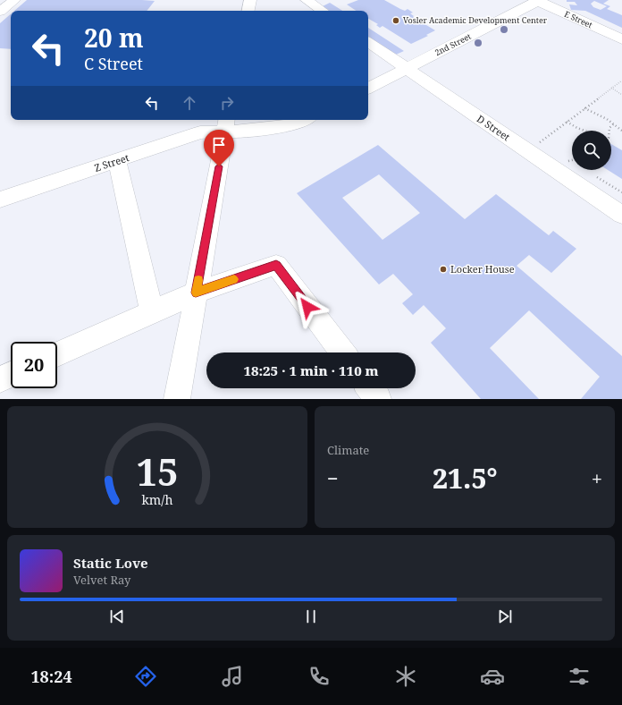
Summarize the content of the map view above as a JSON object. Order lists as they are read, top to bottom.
{
  "streets": {
    "street": [
      "E Street",
      "2nd Street",
      "D Street",
      "Z Street"
    ]
  },
  "crossings": [
    ["E Street", "2nd Street"],
    ["2nd Street", "D Street"]
  ],
  "places": ["Vosler Academic Development Center", "Locker House"],
  "page": {
    "turn": ["20 m", "C Street"],
    "limit": "20",
    "trip": "18:25 · 1 min · 110 m",
    "tile": "Climate",
    "heat": ["−", "21.5°", "+"],
    "song": ["Static Love", "Velvet Ray"],
    "tabs": "18:24",
    "gauge": ["15", "km/h"]
  }
}
